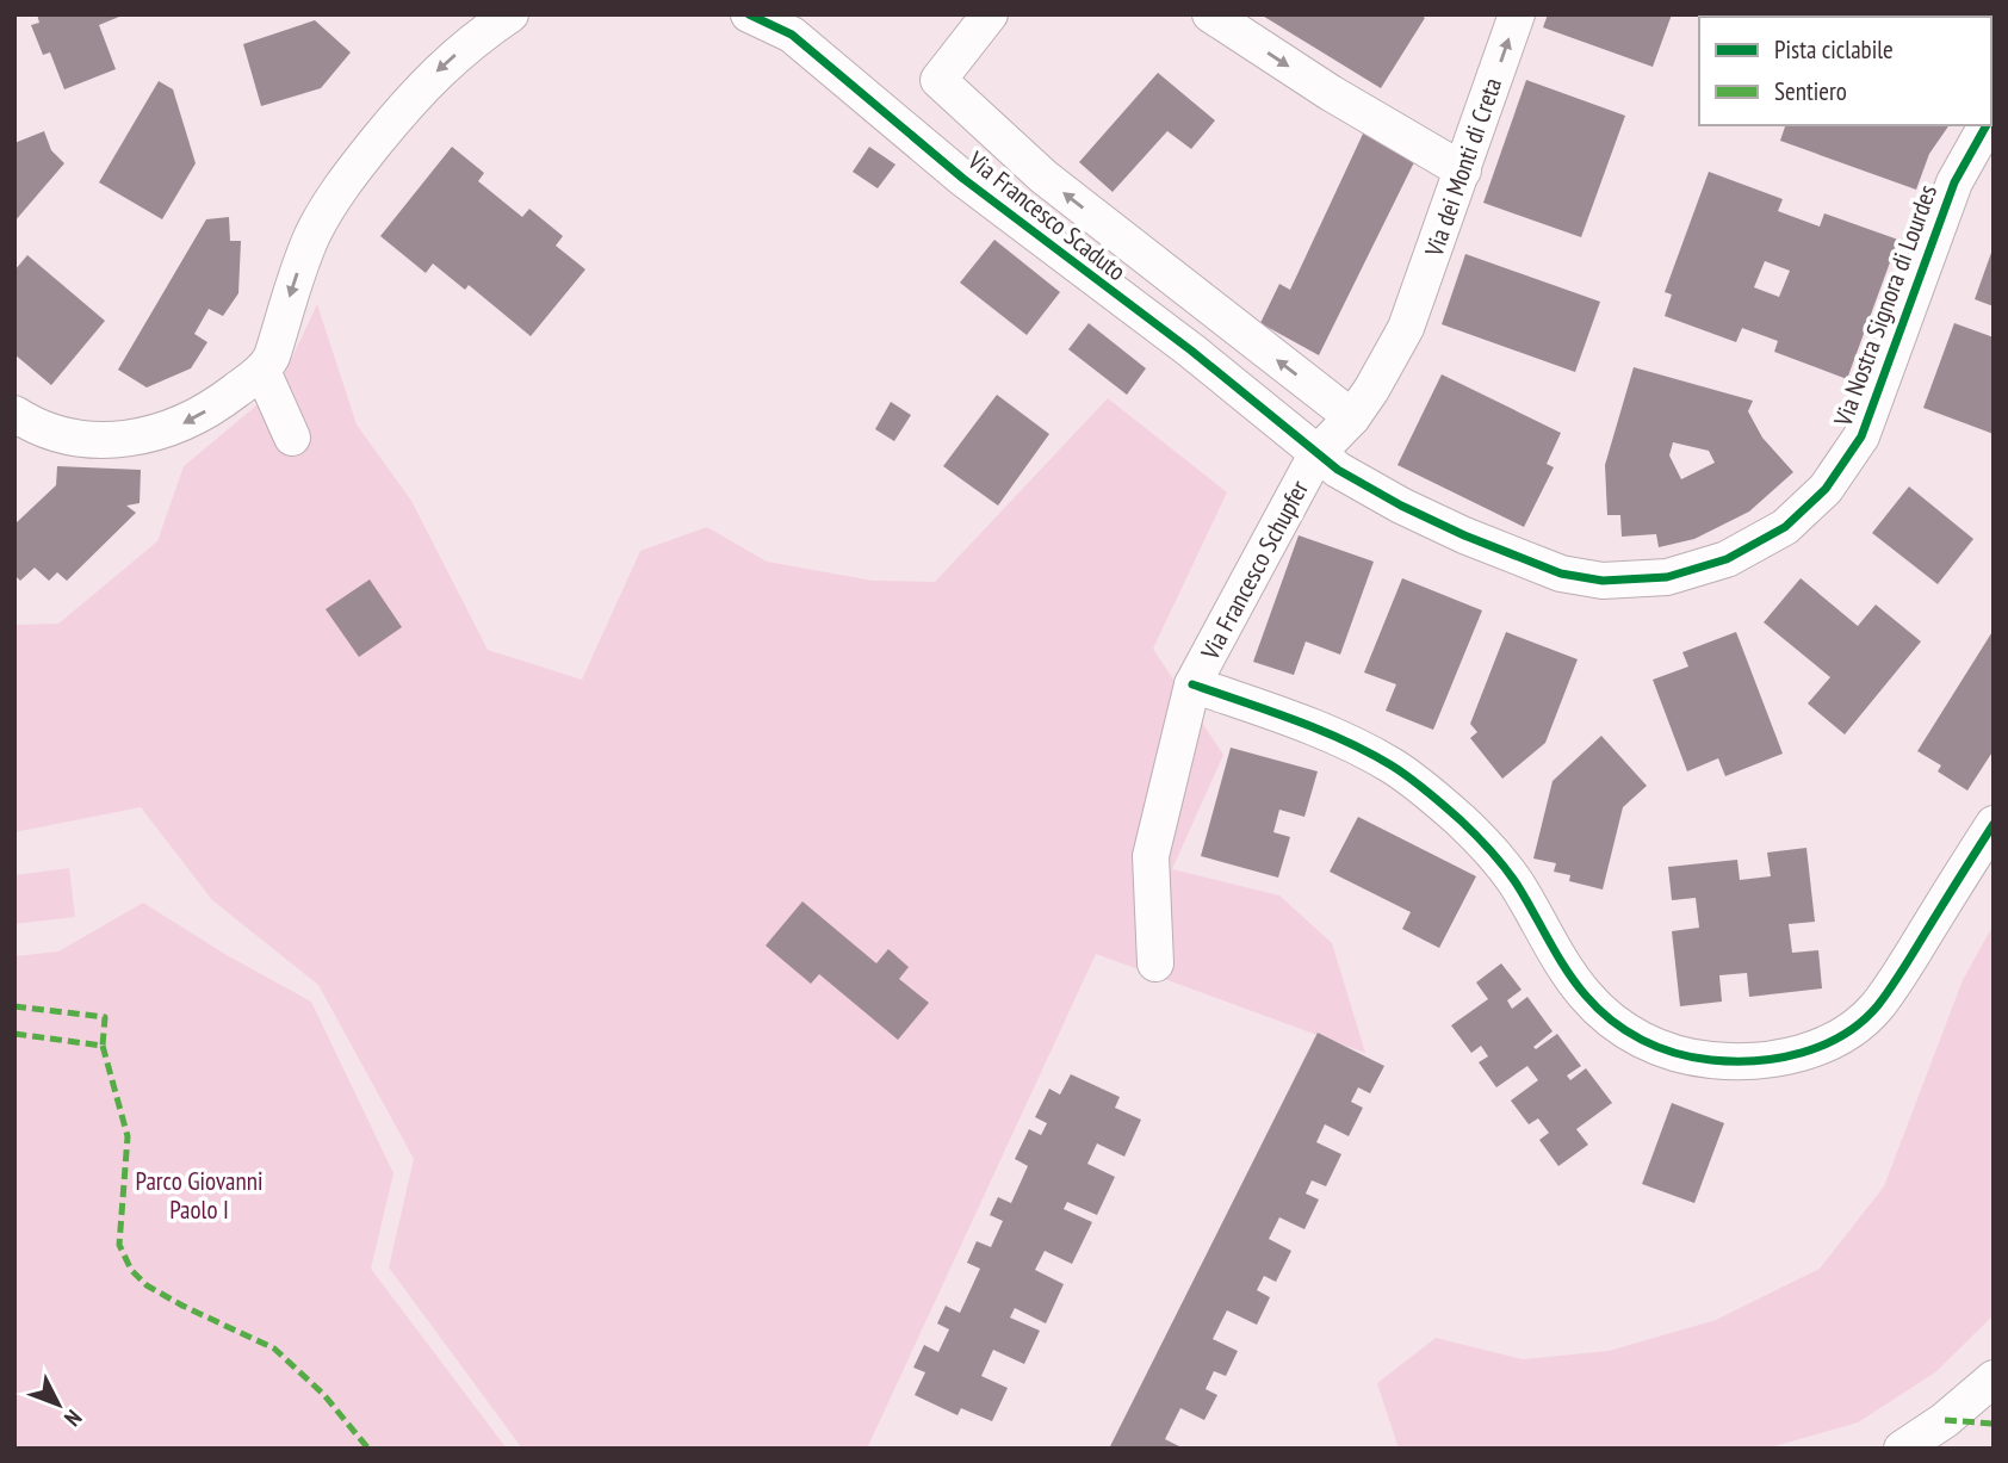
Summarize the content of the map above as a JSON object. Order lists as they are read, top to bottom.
{
  "streets": {
    "street": [
      "Via dei Monti di Creta",
      "Via Francesco Scaduto",
      "Via Nostra Signora di Lourdes",
      "Via Francesco Schupfer"
    ]
  },
  "crossings": [
    ["Via dei Monti di Creta", "Via Francesco Schupfer"],
    ["Via Francesco Scaduto", "Via Nostra Signora di Lourdes"],
    ["Via Francesco Scaduto", "Via Francesco Schupfer"],
    ["Via Nostra Signora di Lourdes", "Via Francesco Schupfer"]
  ],
  "one_way": ["Via dei Monti di Creta"],
  "parks": ["Parco Giovanni Paolo I"],
  "legend": ["Pista ciclabile", "Sentiero"],
  "north": "bottom right"
}
